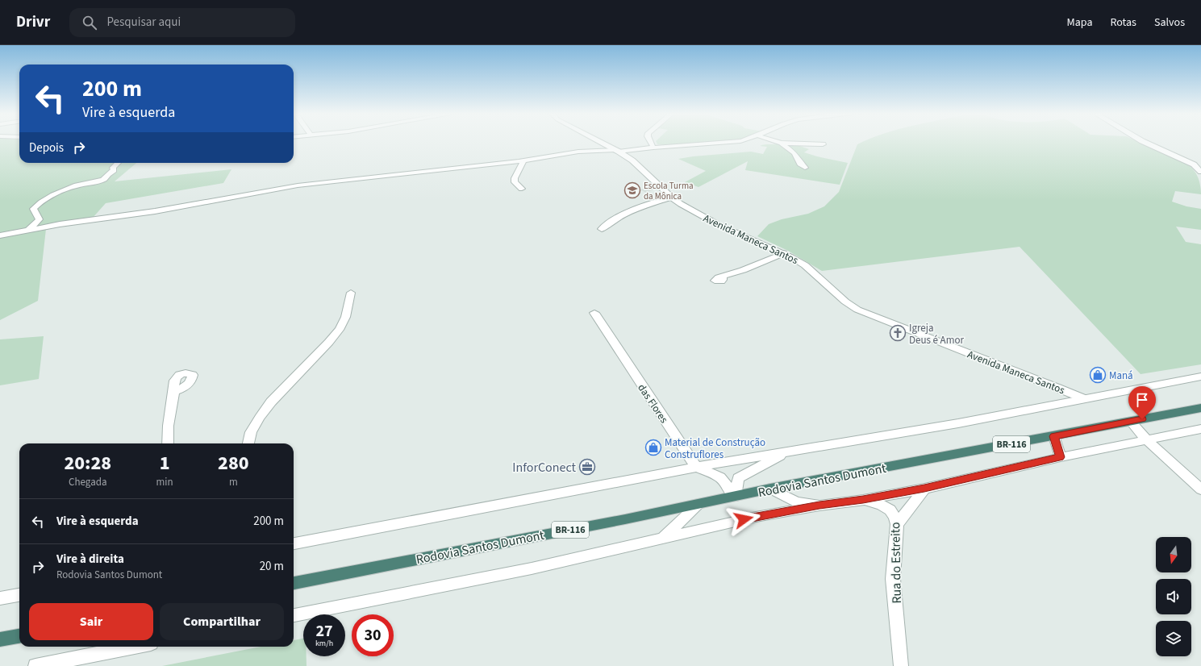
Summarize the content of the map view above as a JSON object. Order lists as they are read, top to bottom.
{
  "streets": {
    "highway": ["BR-116", "Rodovia Santos Dumont"],
    "street": ["Avenida Maneca Santos", "das Flores", "Rua do Estreito"]
  },
  "places": {
    "school or university": ["Escola Turma da Mônica"],
    "church": ["Igreja Deus é Amor"],
    "shop": ["Maná", "Material de Construção Construflores"],
    "office": ["InforConect"]
  },
  "north": "bottom",
  "page": {
    "header": "Drivr",
    "search": "Pesquisar aqui",
    "nav": ["Mapa", "Rotas", "Salvos"],
    "turn": ["200 m", "Vire à esquerda"],
    "then": "Depois",
    "eta": [
      "20:28",
      "Chegada",
      "1",
      "min",
      "280",
      "m"
    ],
    "list": [
      {
        "name": "Vire à esquerda",
        "value": "200 m"
      },
      {
        "name": "Vire à direita",
        "note": "Rodovia Santos Dumont",
        "value": "20 m"
      }
    ],
    "buttons": ["Sair", "Compartilhar"],
    "speed": "27 km/h",
    "limit": "30"
  }
}
